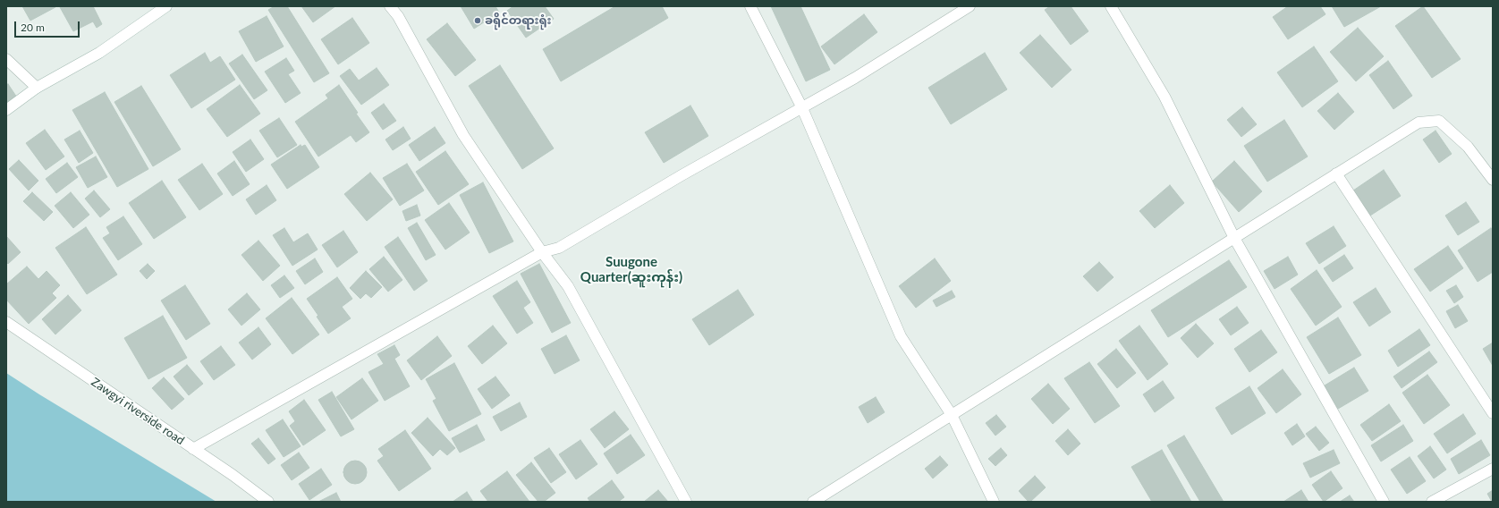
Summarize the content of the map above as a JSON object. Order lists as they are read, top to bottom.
{
  "streets": {
    "street": ["Zawgyi riverside road"]
  },
  "districts": ["Suugone Quarter(ဆူးကုန်း)"],
  "places": ["ခရိုင်တရားရုံး"],
  "scale_bar": "20 m"
}
